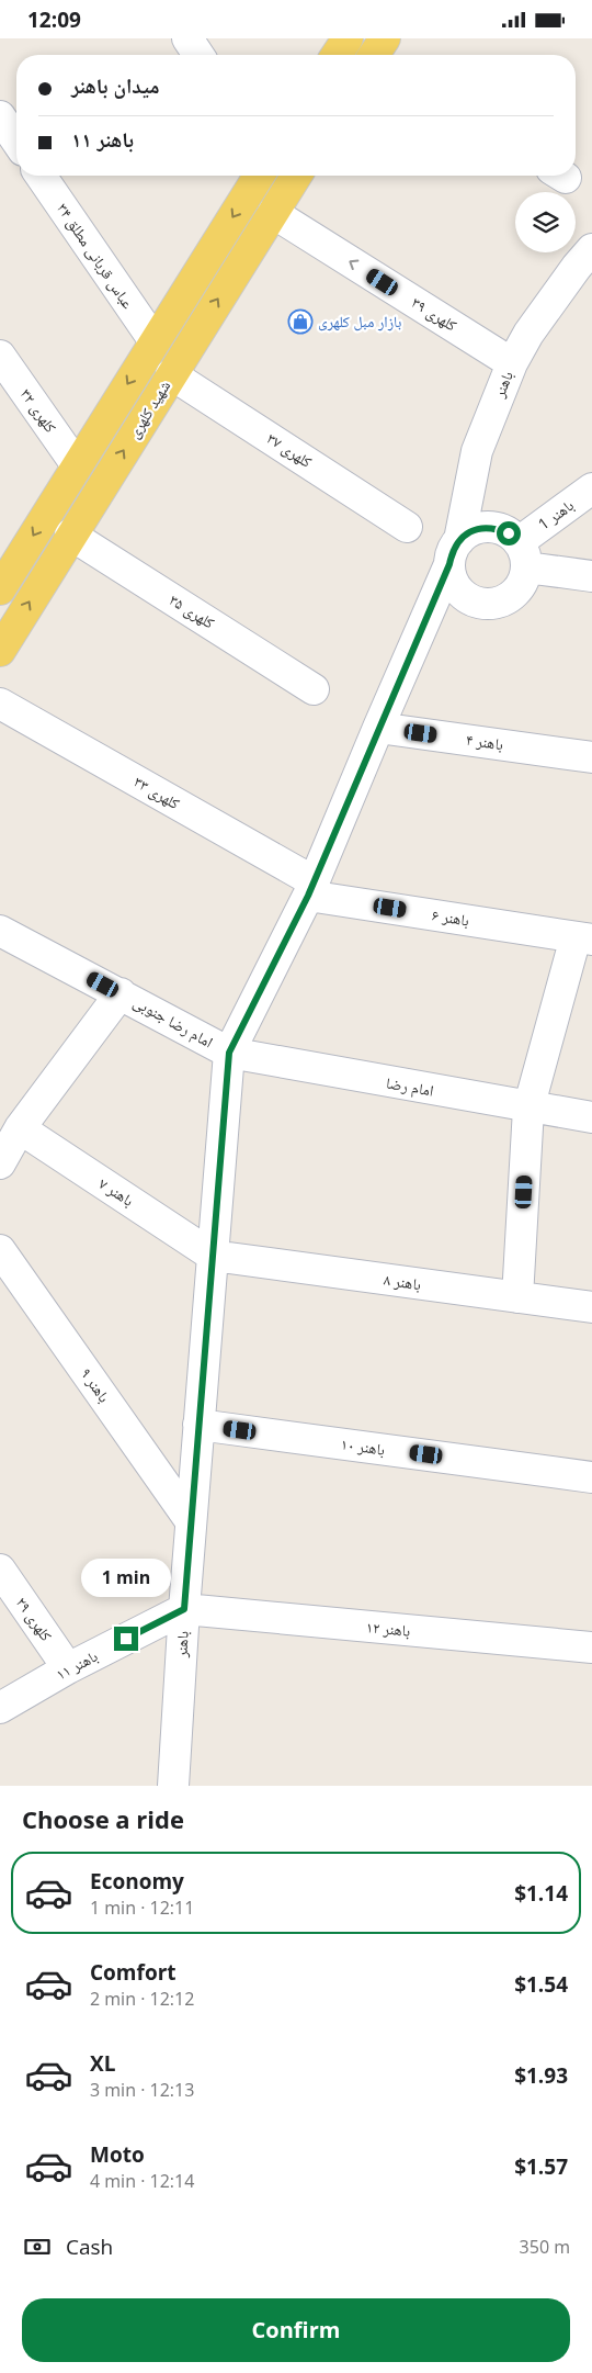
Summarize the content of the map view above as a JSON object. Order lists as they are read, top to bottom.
{
  "streets": {
    "main road": ["شهید کلهری"],
    "street": [
      "عباس قربانی مطلق ۳۴",
      "کلهری ۳۹",
      "باهنر",
      "کلهری ۳۲",
      "کلهری ۳۷",
      "باهنر 1",
      "کلهری ۳۵",
      "باهنر ۴",
      "کلهری ۳۳",
      "باهنر ۶",
      "امام رضا جنوبی",
      "امام رضا",
      "باهنر ۷",
      "باهنر ۸",
      "باهنر ۹",
      "باهنر ۱۰",
      "کلهری ۲۹",
      "باهنر ۱۲",
      "باهنر ۱۱"
    ]
  },
  "crossings": [
    ["عباس قربانی مطلق ۳۴", "شهید کلهری"],
    ["کلهری ۳۹", "باهنر"],
    ["کلهری ۳۹", "شهید کلهری"],
    ["باهنر", "باهنر 1"],
    ["باهنر", "باهنر ۴"],
    ["باهنر", "کلهری ۳۳"],
    ["باهنر", "باهنر ۶"],
    ["باهنر", "امام رضا جنوبی"],
    ["باهنر", "امام رضا"],
    ["باهنر", "باهنر ۷"],
    ["باهنر", "باهنر ۸"],
    ["باهنر", "باهنر ۹"],
    ["باهنر", "باهنر ۱۰"],
    ["باهنر", "باهنر ۱۲"],
    ["باهنر", "باهنر ۱۱"],
    ["شهید کلهری", "کلهری ۳۲"],
    ["شهید کلهری", "کلهری ۳۷"],
    ["شهید کلهری", "کلهری ۳۵"],
    ["کلهری ۳۳", "باهنر ۶"],
    ["امام رضا جنوبی", "امام رضا"],
    ["باهنر ۷", "باهنر ۸"],
    ["کلهری ۲۹", "باهنر ۱۱"],
    ["باهنر ۱۲", "باهنر ۱۱"]
  ],
  "one_way": ["کلهری ۳۹"],
  "places": {
    "shop": ["بازار مبل کلهری"]
  },
  "page": {
    "status": "12:09",
    "banner": ["میدان باهنر", "باهنر ۱۱"],
    "bubble": "1 min",
    "heading": "Choose a ride",
    "list": [
      {
        "name": "Economy",
        "note": "1 min · 12:11",
        "value": "$1.14"
      },
      {
        "name": "Comfort",
        "note": "2 min · 12:12",
        "value": "$1.54"
      },
      {
        "name": "XL",
        "note": "3 min · 12:13",
        "value": "$1.93"
      },
      {
        "name": "Moto",
        "note": "4 min · 12:14",
        "value": "$1.57"
      }
    ],
    "pay": ["Cash", "350 m"],
    "buttons": "Confirm"
  }
}
